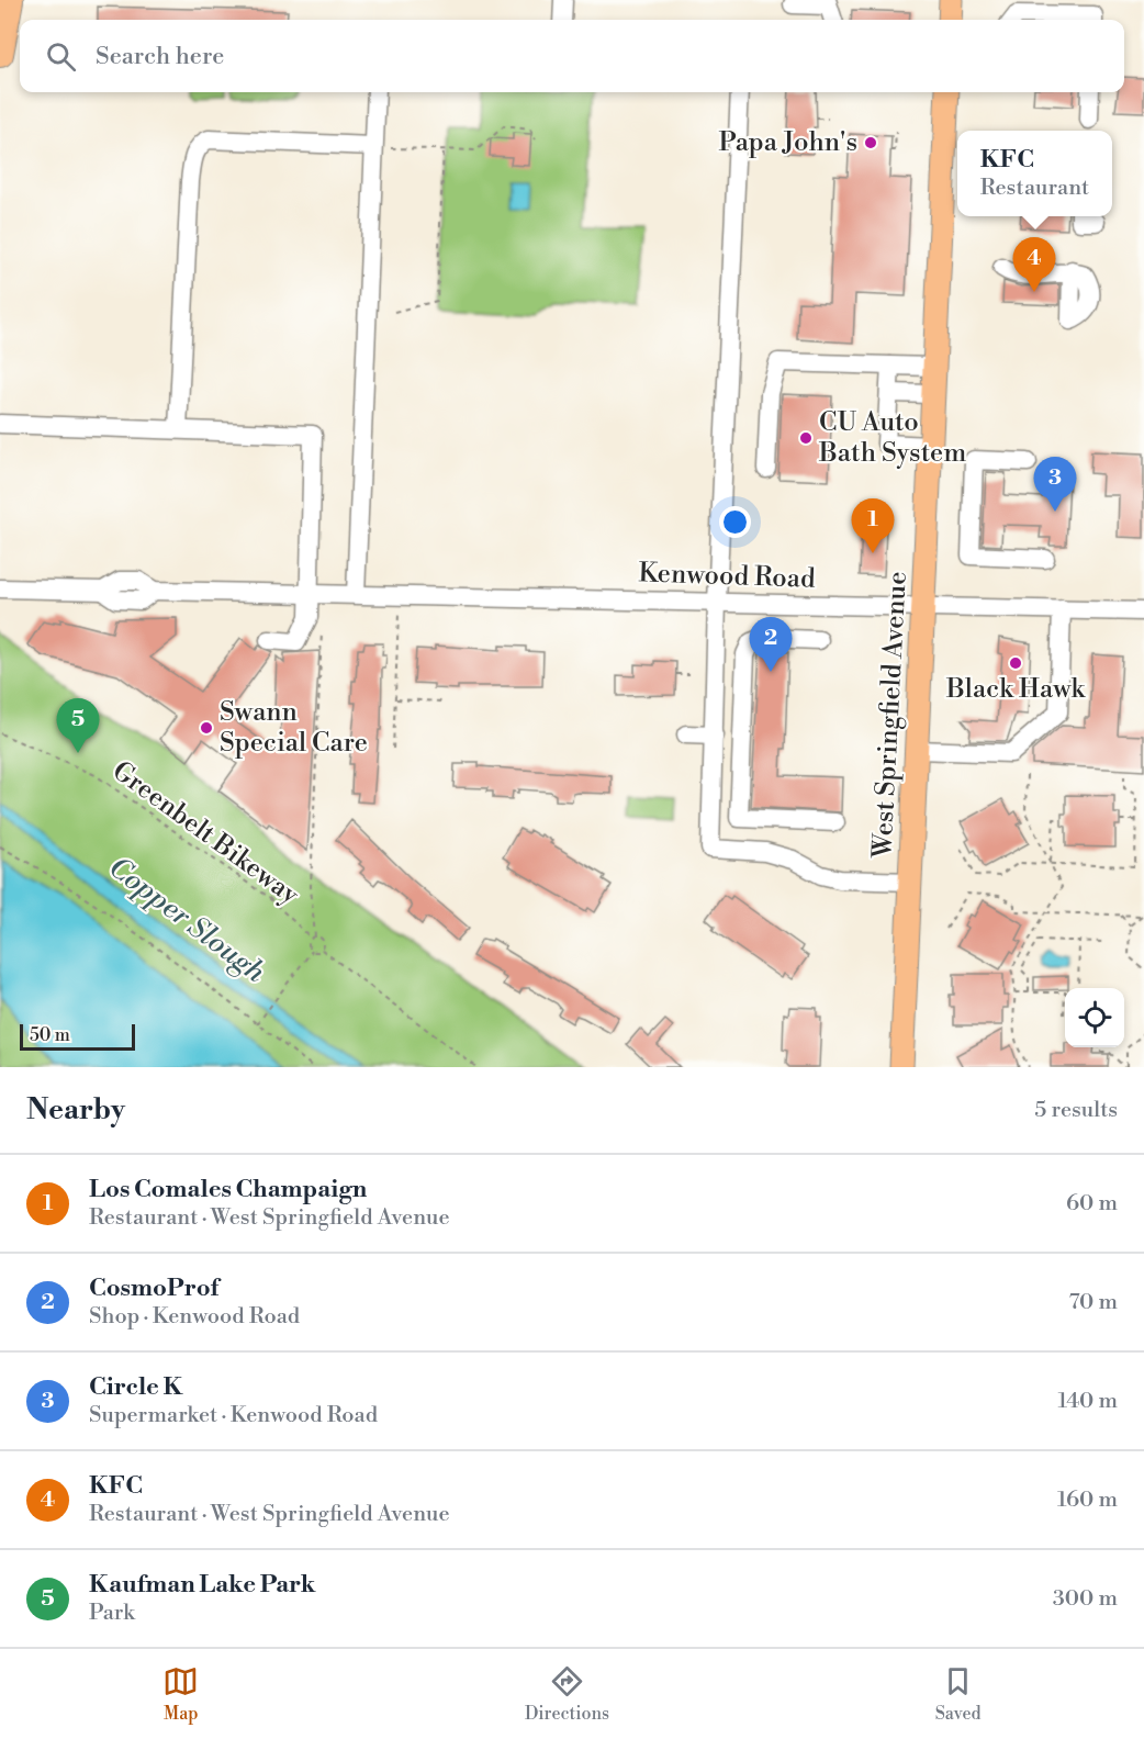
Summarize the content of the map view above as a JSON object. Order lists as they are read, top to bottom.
{
  "streets": {
    "main road": ["West Springfield Avenue"],
    "street": ["Kenwood Road"],
    "path": ["Greenbelt Bikeway"]
  },
  "crossings": [
    ["Kenwood Road", "West Springfield Avenue"]
  ],
  "water": ["Copper Slough"],
  "places": [
    "Papa John's",
    "CU Auto Bath System",
    "Black Hawk",
    "Swann Special Care"
  ],
  "scale_bar": "50 m",
  "page": {
    "search": "Search here",
    "popup": ["KFC", "Restaurant"],
    "pins": [
      "4",
      "3",
      "1",
      "2",
      "5"
    ],
    "scale": "50 m",
    "heading": ["Nearby", "5 results"],
    "list": [
      {
        "mark": "1",
        "name": "Los Comales Champaign",
        "note": "Restaurant · West Springfield Avenue",
        "value": "60 m"
      },
      {
        "mark": "2",
        "name": "CosmoProf",
        "note": "Shop · Kenwood Road",
        "value": "70 m"
      },
      {
        "mark": "3",
        "name": "Circle K",
        "note": "Supermarket · Kenwood Road",
        "value": "140 m"
      },
      {
        "mark": "4",
        "name": "KFC",
        "note": "Restaurant · West Springfield Avenue",
        "value": "160 m"
      },
      {
        "mark": "5",
        "name": "Kaufman Lake Park",
        "note": "Park",
        "value": "300 m"
      }
    ],
    "nav": ["Map", "Directions", "Saved"]
  }
}
